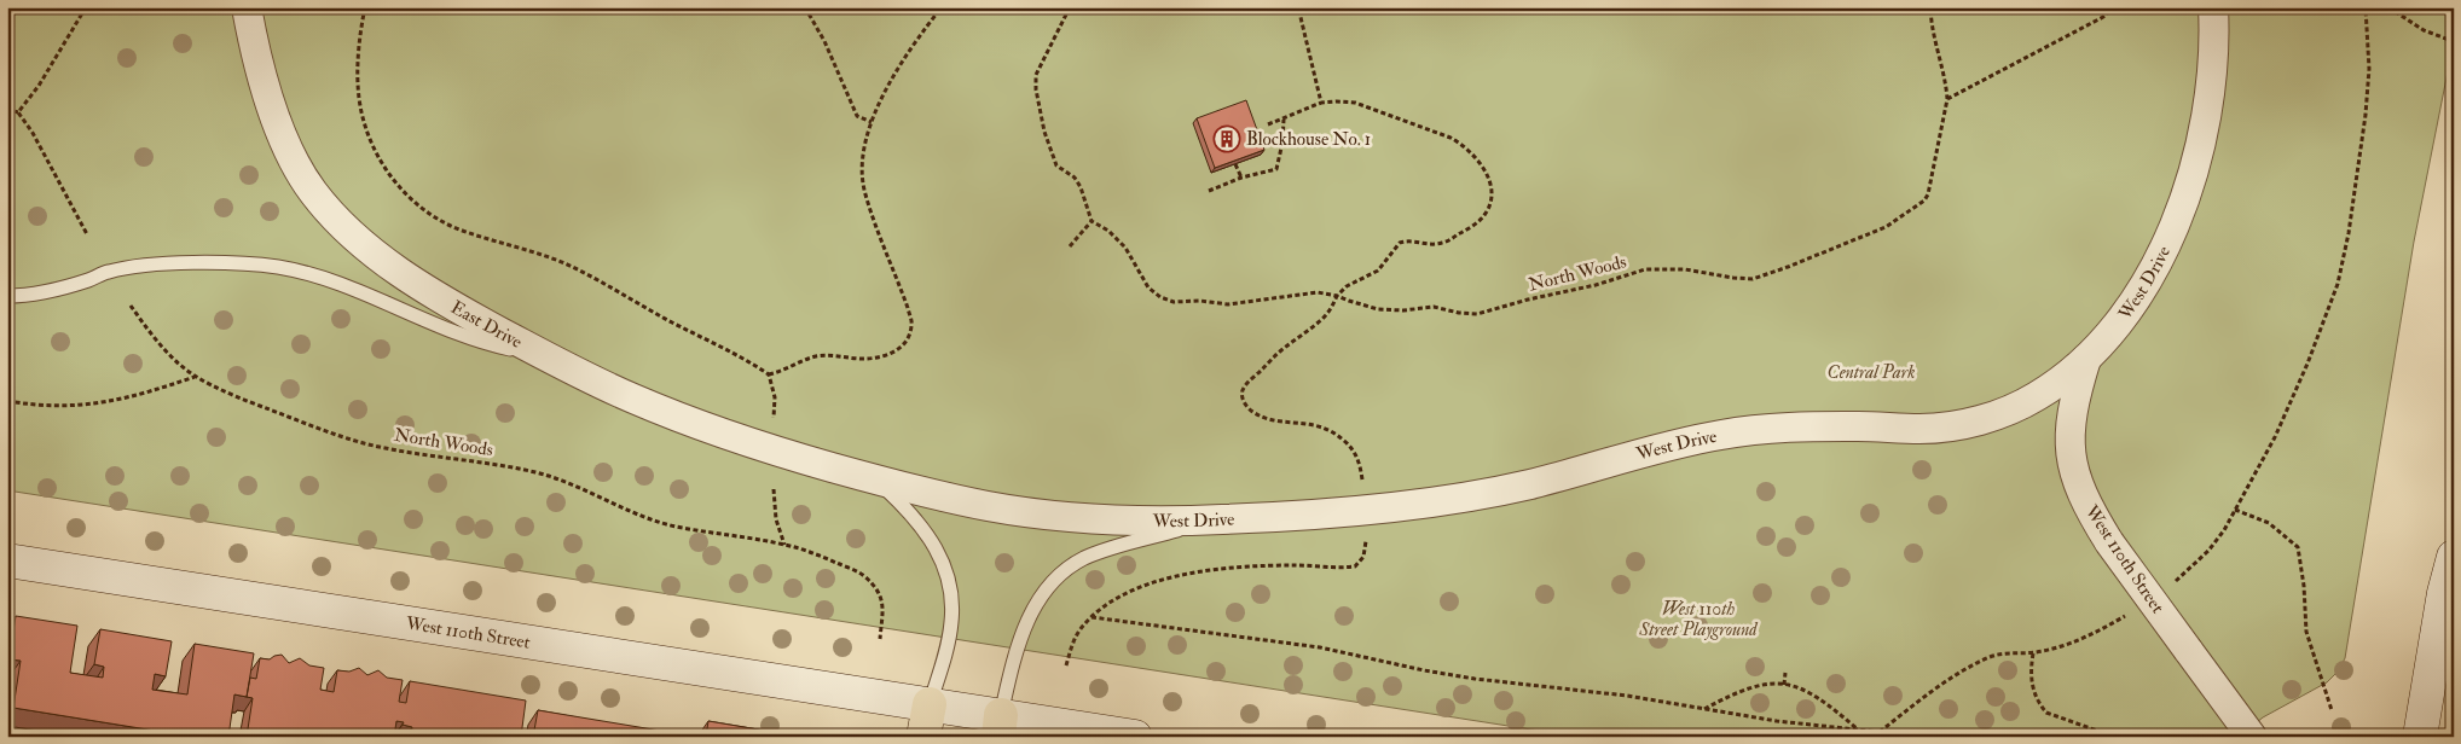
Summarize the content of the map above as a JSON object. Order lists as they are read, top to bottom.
{
  "streets": {
    "main road": ["West 110th Street"],
    "street": ["West Drive", "East Drive"],
    "path": ["North Woods"]
  },
  "crossings": [
    ["West Drive", "East Drive"],
    ["West Drive", "West 110th Street"]
  ],
  "parks": ["Central Park", "West 110th Street Playground"],
  "places": {
    "building": ["Blockhouse No. 1"]
  }
}
